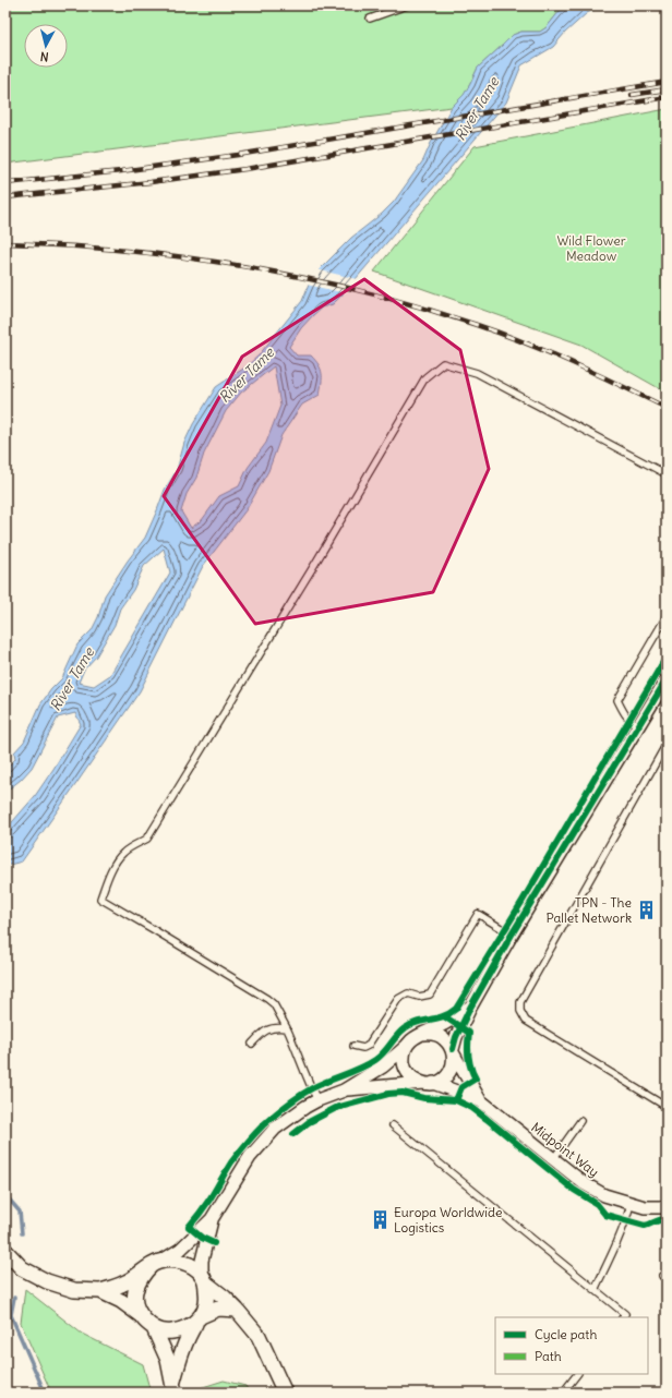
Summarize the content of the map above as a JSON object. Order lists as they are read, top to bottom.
{
  "streets": {
    "street": ["Midpoint Way"]
  },
  "water": ["River Tame"],
  "parks": ["Wild Flower Meadow"],
  "places": {
    "building": ["TPN - The Pallet Network", "Europa Worldwide Logistics"]
  },
  "legend": ["Cycle path", "Path"],
  "north": "bottom"
}
